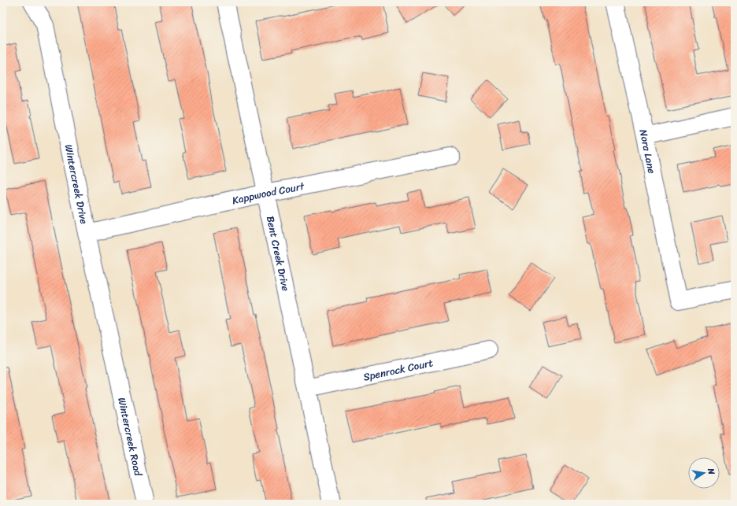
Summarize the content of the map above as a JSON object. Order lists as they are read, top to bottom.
{
  "streets": {
    "street": [
      "Nora Lane",
      "Wintercreek Drive",
      "Kappwood Court",
      "Bent Creek Drive",
      "Spenrock Court",
      "Wintercreek Road"
    ]
  },
  "crossings": [
    ["Wintercreek Drive", "Kappwood Court"],
    ["Wintercreek Drive", "Wintercreek Road"],
    ["Kappwood Court", "Bent Creek Drive"],
    ["Bent Creek Drive", "Spenrock Court"]
  ],
  "north": "right"
}
